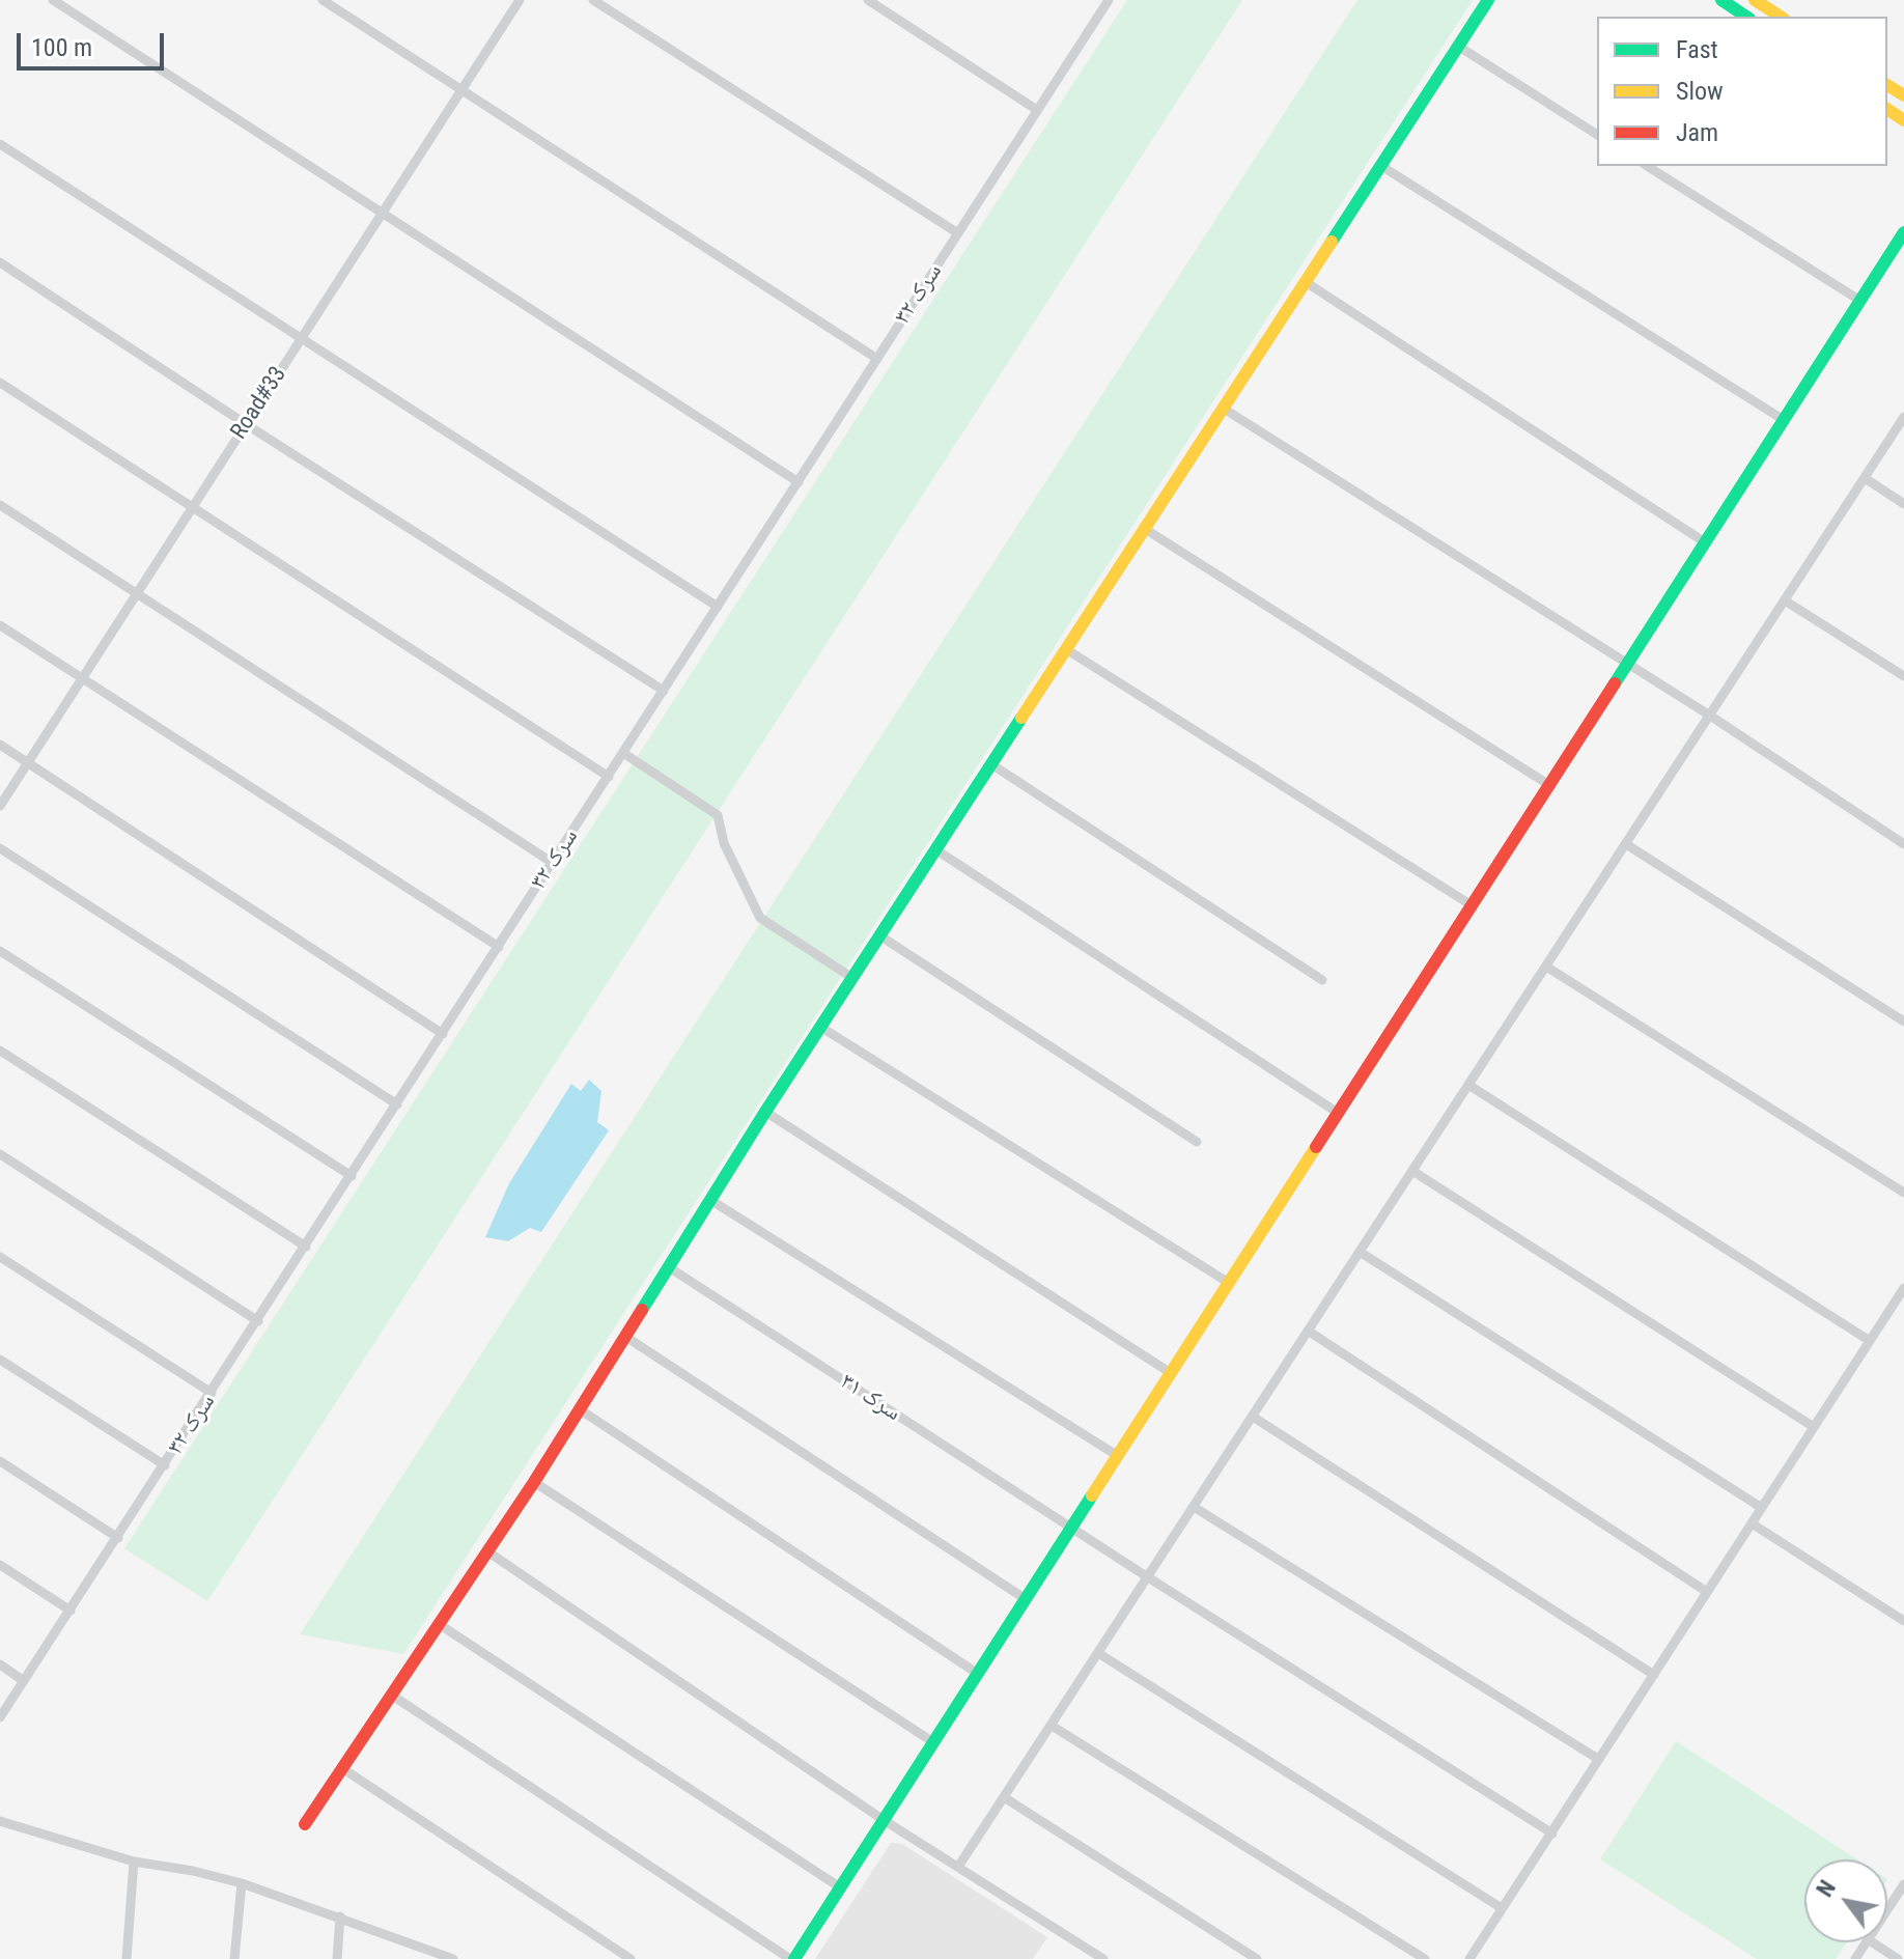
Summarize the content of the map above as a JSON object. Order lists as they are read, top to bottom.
{
  "streets": {
    "street": ["سرک ۳۲", "Road#33", "سرک ۳۱"]
  },
  "legend": ["Fast", "Slow", "Jam"],
  "scale_bar": "100 m",
  "north": "top left"
}
